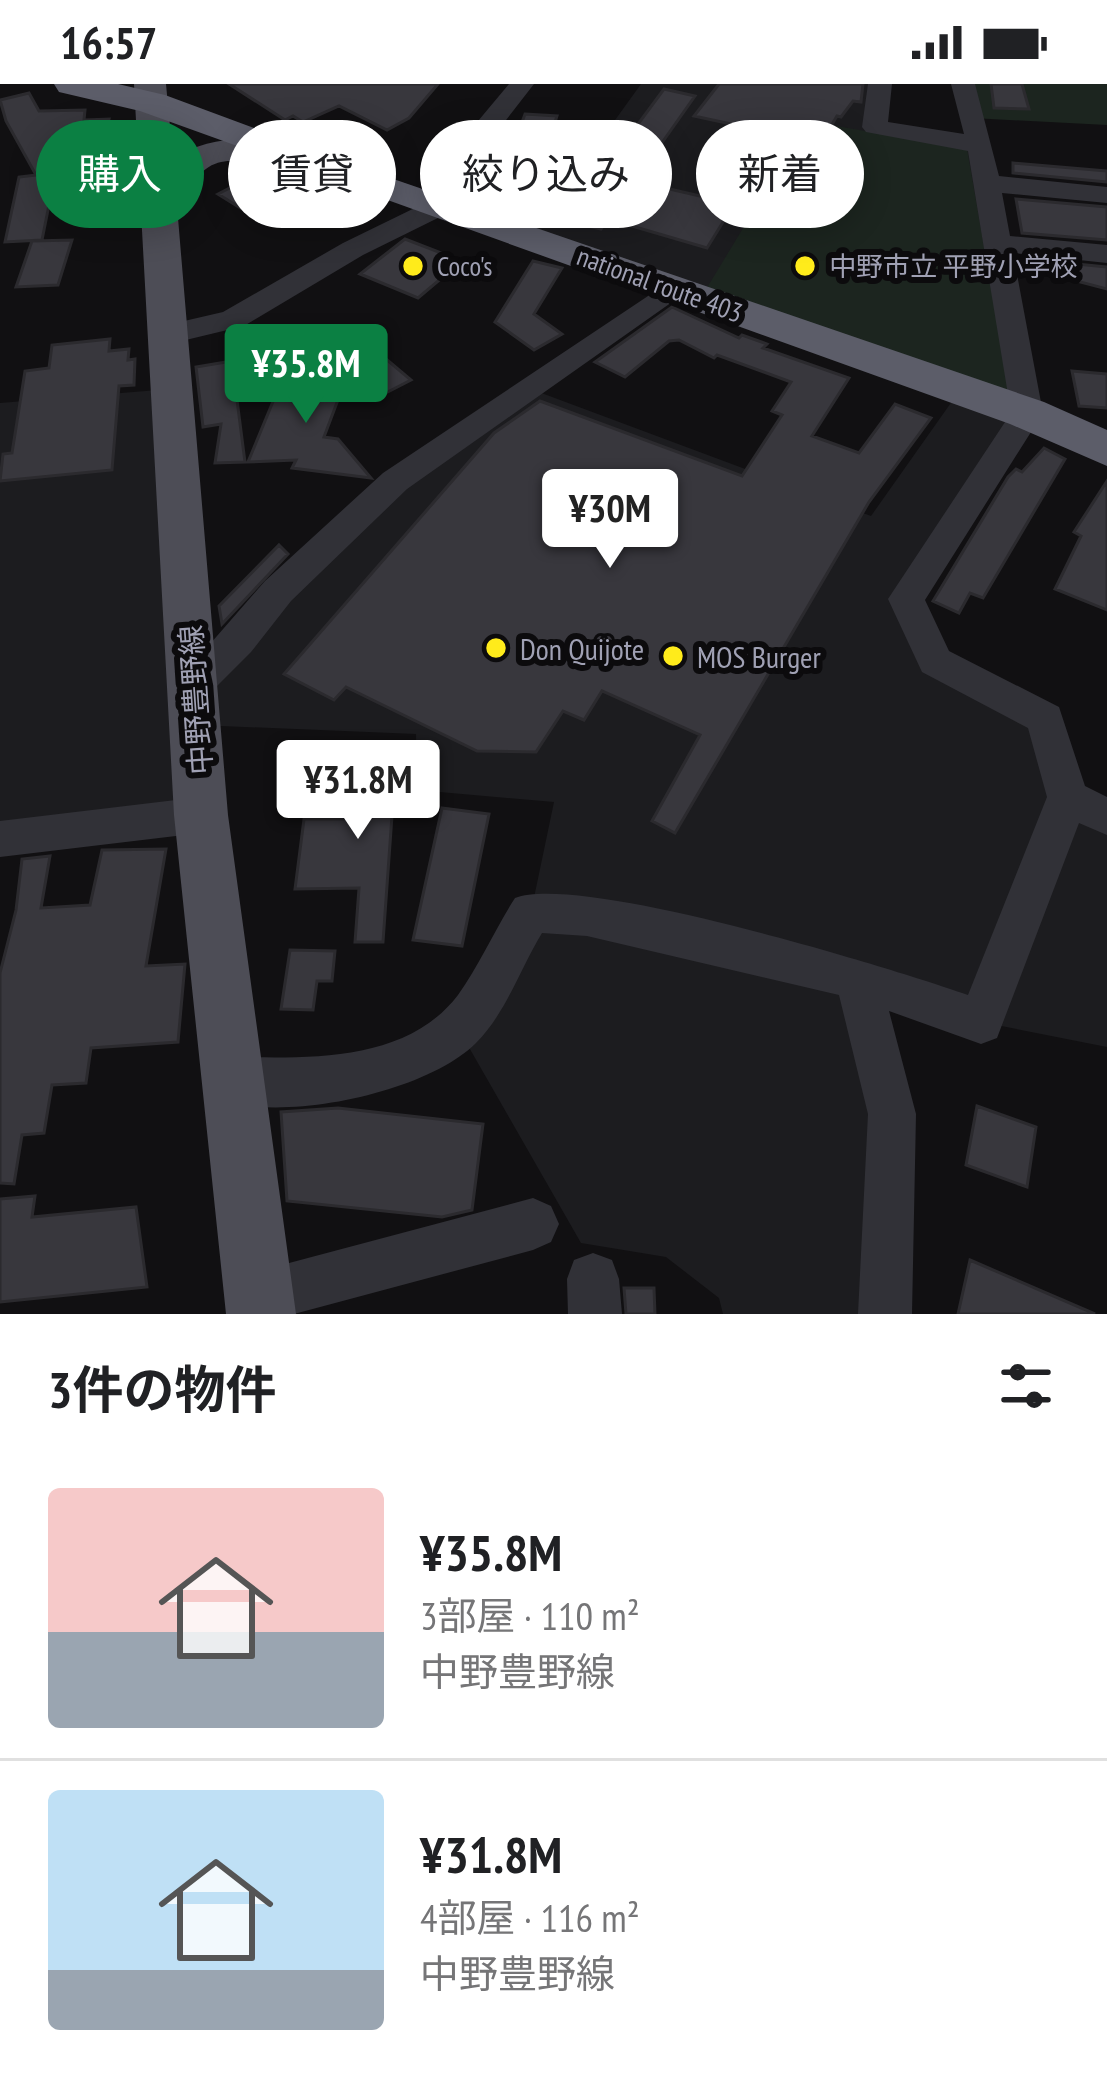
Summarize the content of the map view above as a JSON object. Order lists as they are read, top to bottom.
{
  "streets": {
    "highway": ["national route 403"],
    "main road": ["中野豊野線"]
  },
  "places": [
    "Coco's",
    "中野市立 平野小学校",
    "Don Quijote",
    "MOS Burger"
  ],
  "page": {
    "status": "16:57",
    "chip": [
      "購入",
      "賃貸",
      "絞り込み",
      "新着"
    ],
    "price": ["¥35.8M", "¥30M", "¥31.8M"],
    "heading": "3件の物件",
    "list": [
      {
        "name": "¥35.8M",
        "note": "3部屋 · 110 m² · 中野豊野線"
      },
      {
        "name": "¥31.8M",
        "note": "4部屋 · 116 m² · 中野豊野線"
      }
    ]
  }
}
